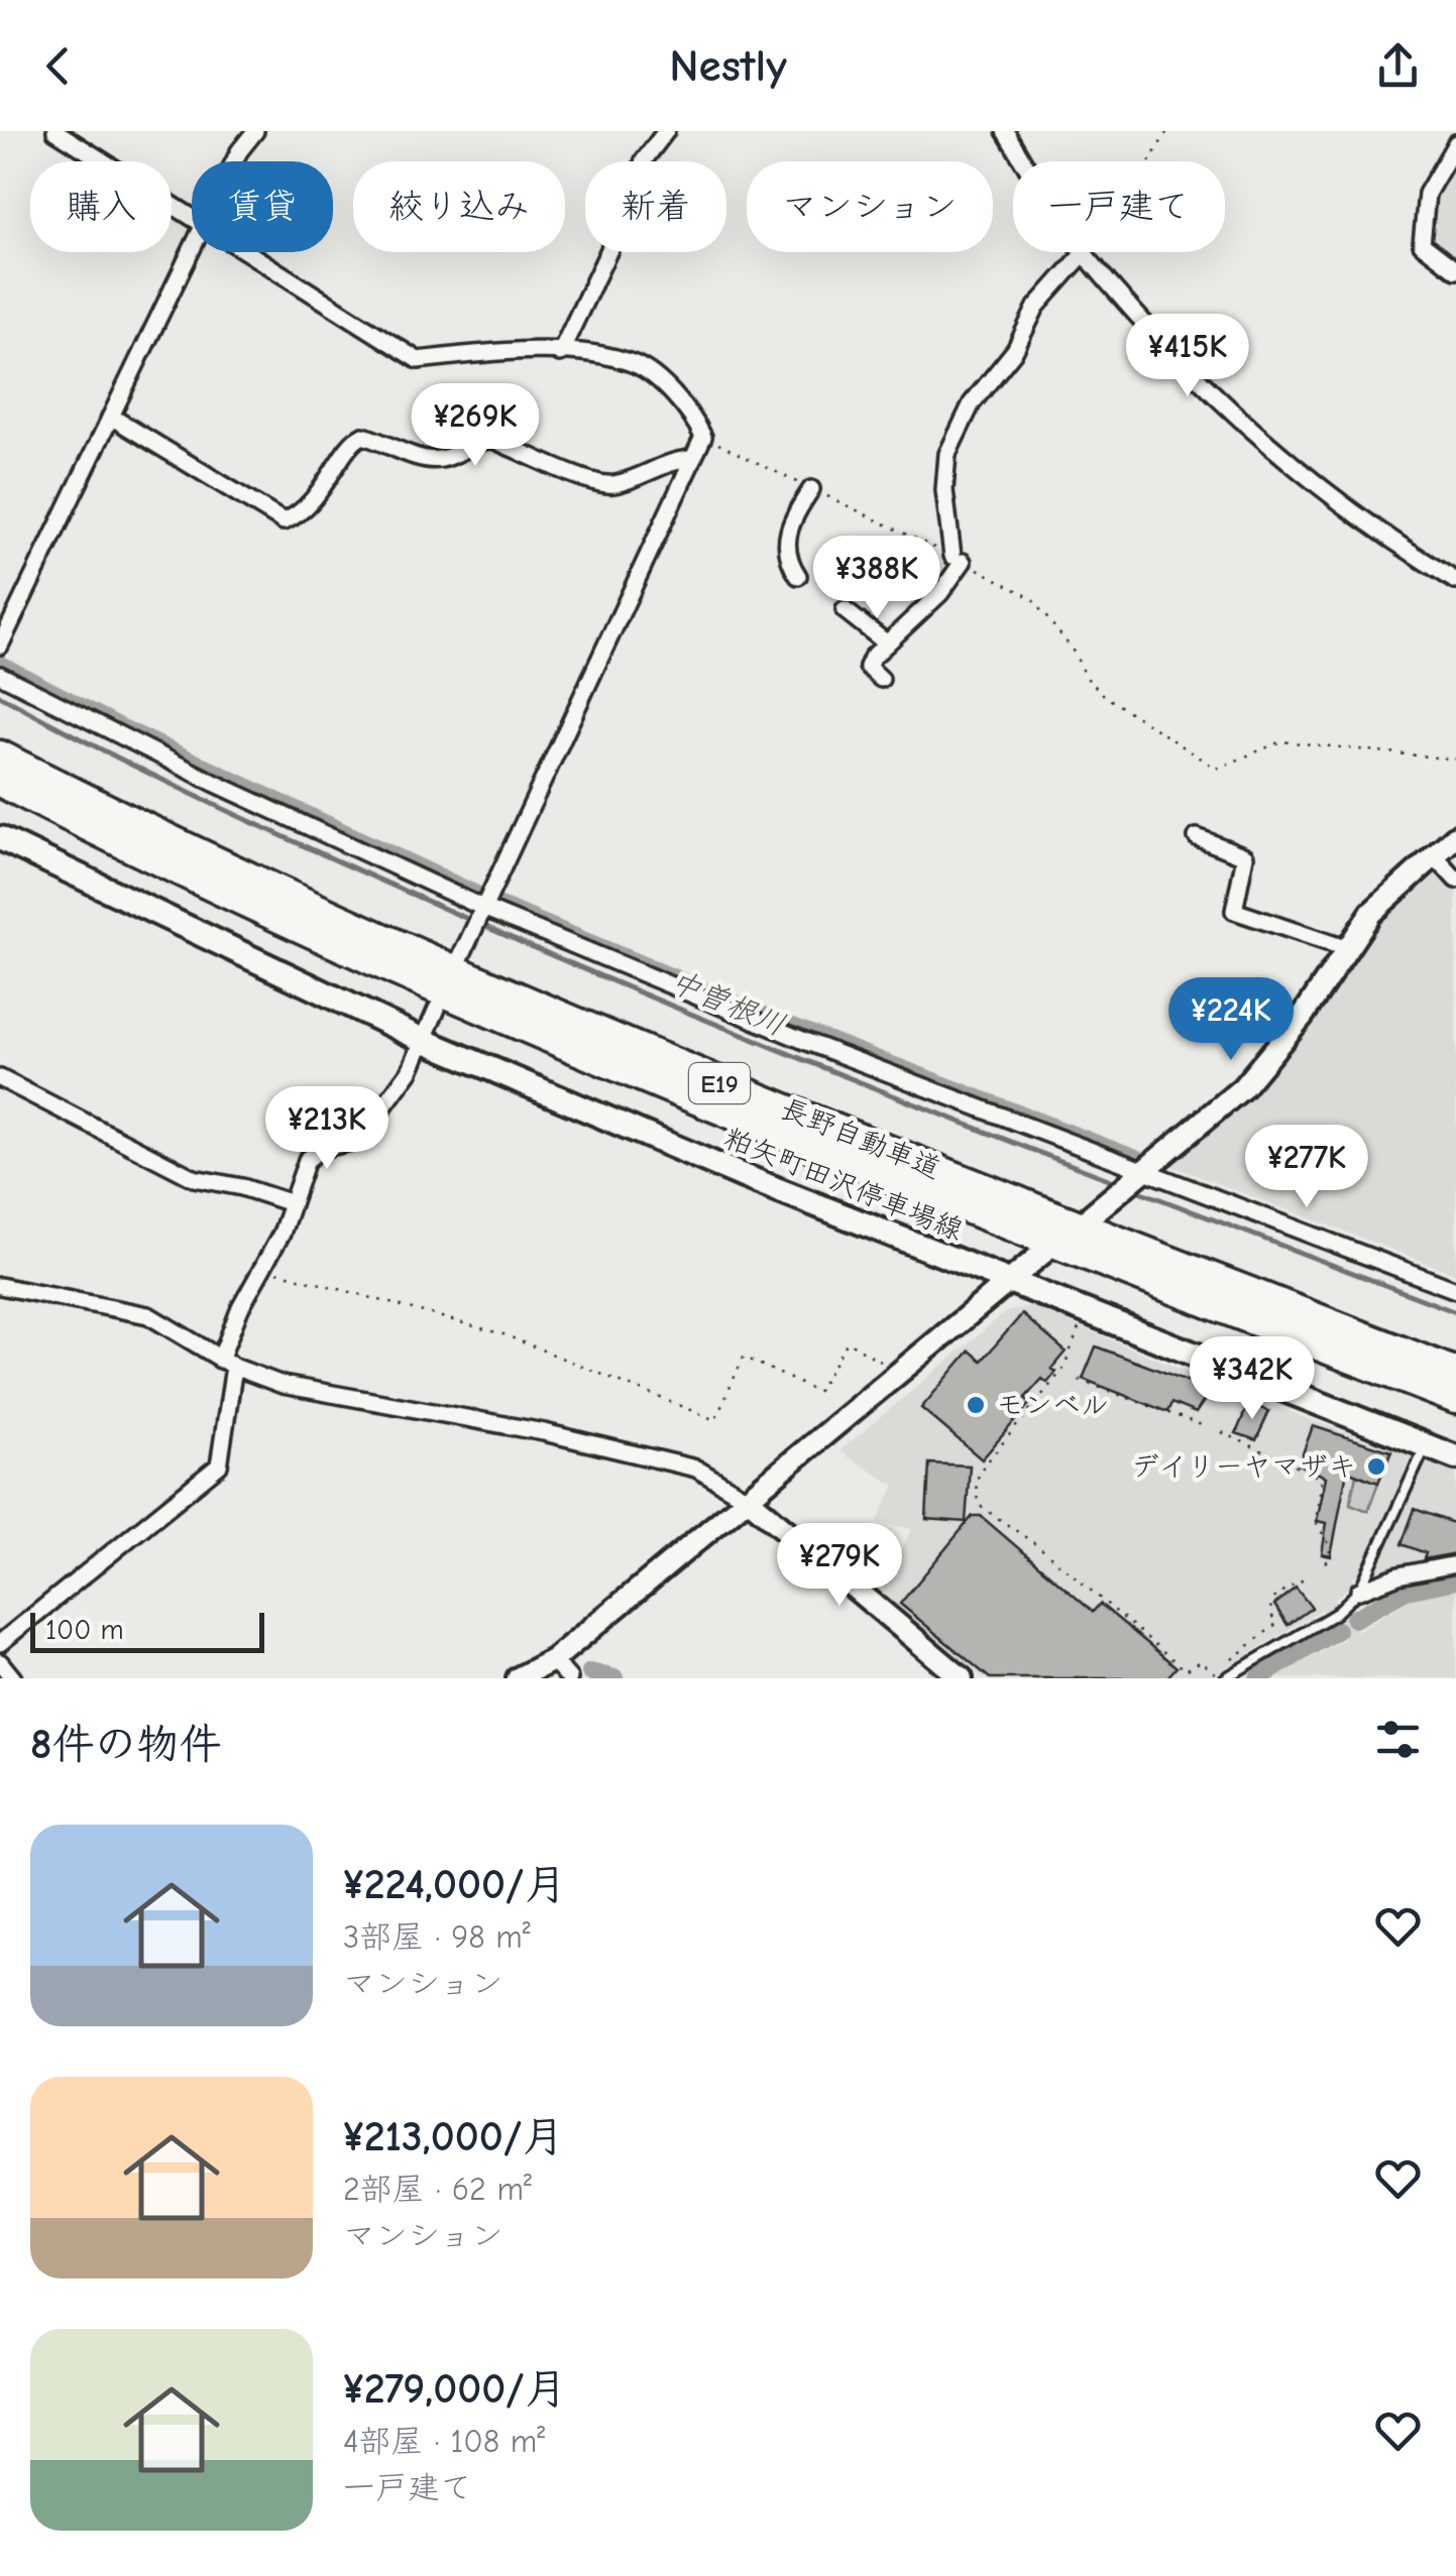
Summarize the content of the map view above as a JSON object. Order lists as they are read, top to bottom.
{
  "streets": {
    "highway": ["E19", "長野自動車道"],
    "main road": ["粕矢町田沢停車場線"]
  },
  "water": ["中曽根川"],
  "places": ["モンベル", "デイリーヤマザキ"],
  "scale_bar": "100 m",
  "page": {
    "header": "Nestly",
    "chip": [
      "購入",
      "賃貸",
      "絞り込み",
      "新着",
      "マンション",
      "一戸建て"
    ],
    "price": [
      "¥415K",
      "¥269K",
      "¥388K",
      "¥224K",
      "¥213K",
      "¥277K",
      "¥342K",
      "¥279K"
    ],
    "scale": "100 m",
    "heading": "8件の物件",
    "list": [
      {
        "name": "¥224,000/月",
        "note": "3部屋 · 98 m² · マンション"
      },
      {
        "name": "¥213,000/月",
        "note": "2部屋 · 62 m² · マンション"
      },
      {
        "name": "¥279,000/月",
        "note": "4部屋 · 108 m² · 一戸建て"
      }
    ]
  }
}
